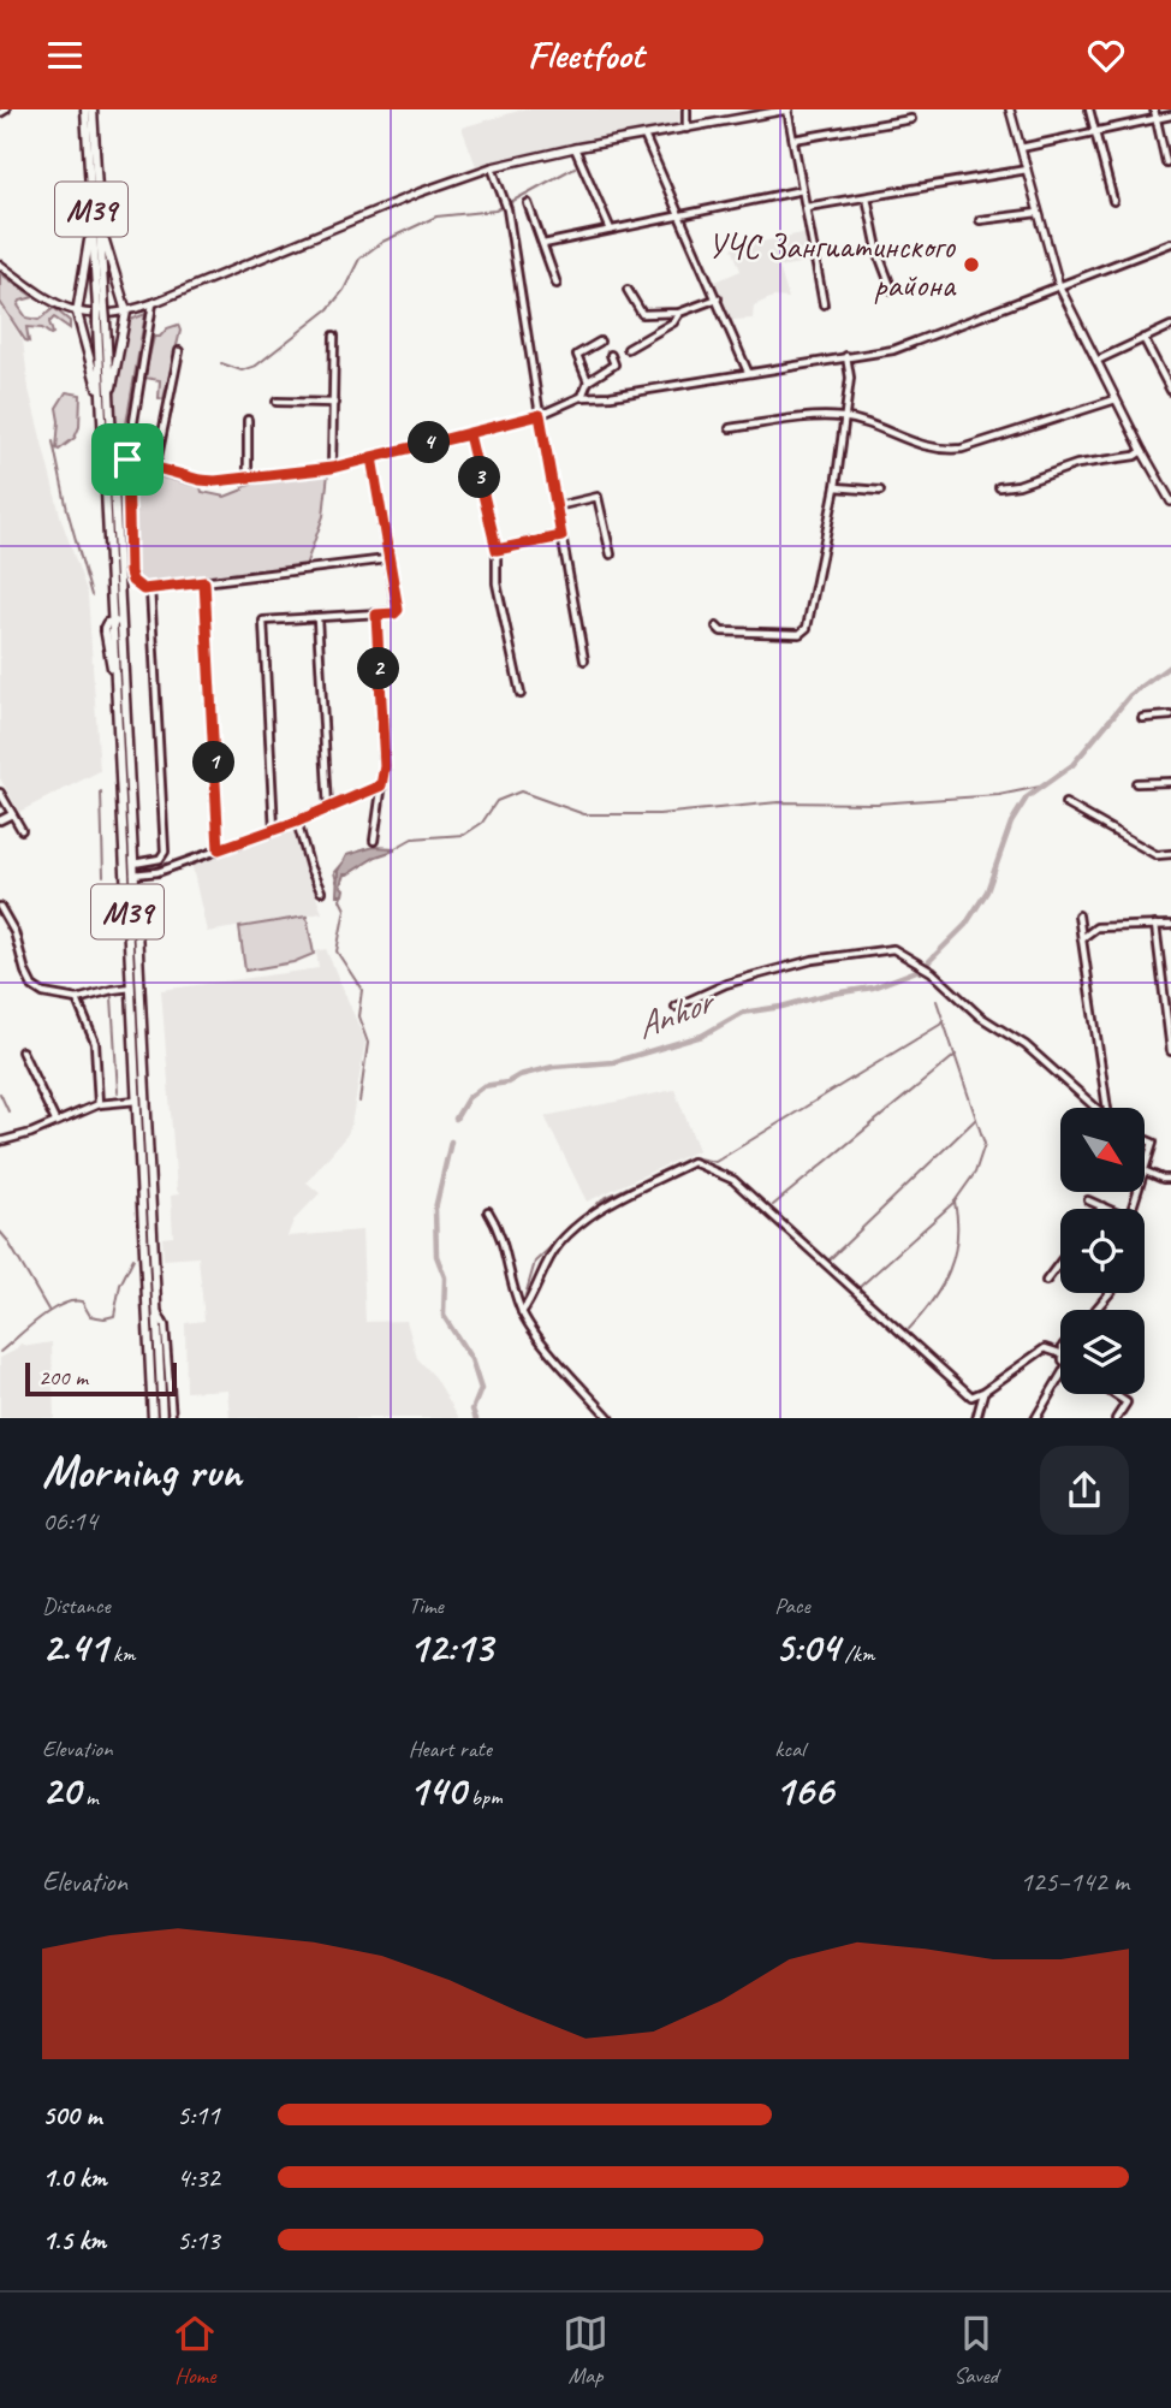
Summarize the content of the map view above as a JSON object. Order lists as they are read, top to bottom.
{
  "streets": {
    "highway": ["M39"]
  },
  "water": ["Anhor"],
  "places": ["УЧС Зангиатинского района"],
  "scale_bar": "200 m",
  "north": "bottom right",
  "page": {
    "header": "Fleetfoot",
    "pins": [
      "4",
      "3",
      "2",
      "1"
    ],
    "scale": "200 m",
    "heading": ["Morning run", "06:14"],
    "stats": [
      ["Distance", "2.41 km"],
      ["Time", "12:13"],
      ["Pace", "5:04 /km"],
      ["Elevation", "20 m"],
      ["Heart rate", "140 bpm"],
      ["kcal", "166"]
    ],
    "chart": ["Elevation", "125–142 m"],
    "list": [
      {
        "name": "500 m",
        "note": "5:11"
      },
      {
        "name": "1.0 km",
        "note": "4:32"
      },
      {
        "name": "1.5 km",
        "note": "5:13"
      }
    ],
    "tabs": ["Home", "Map", "Saved"]
  }
}
